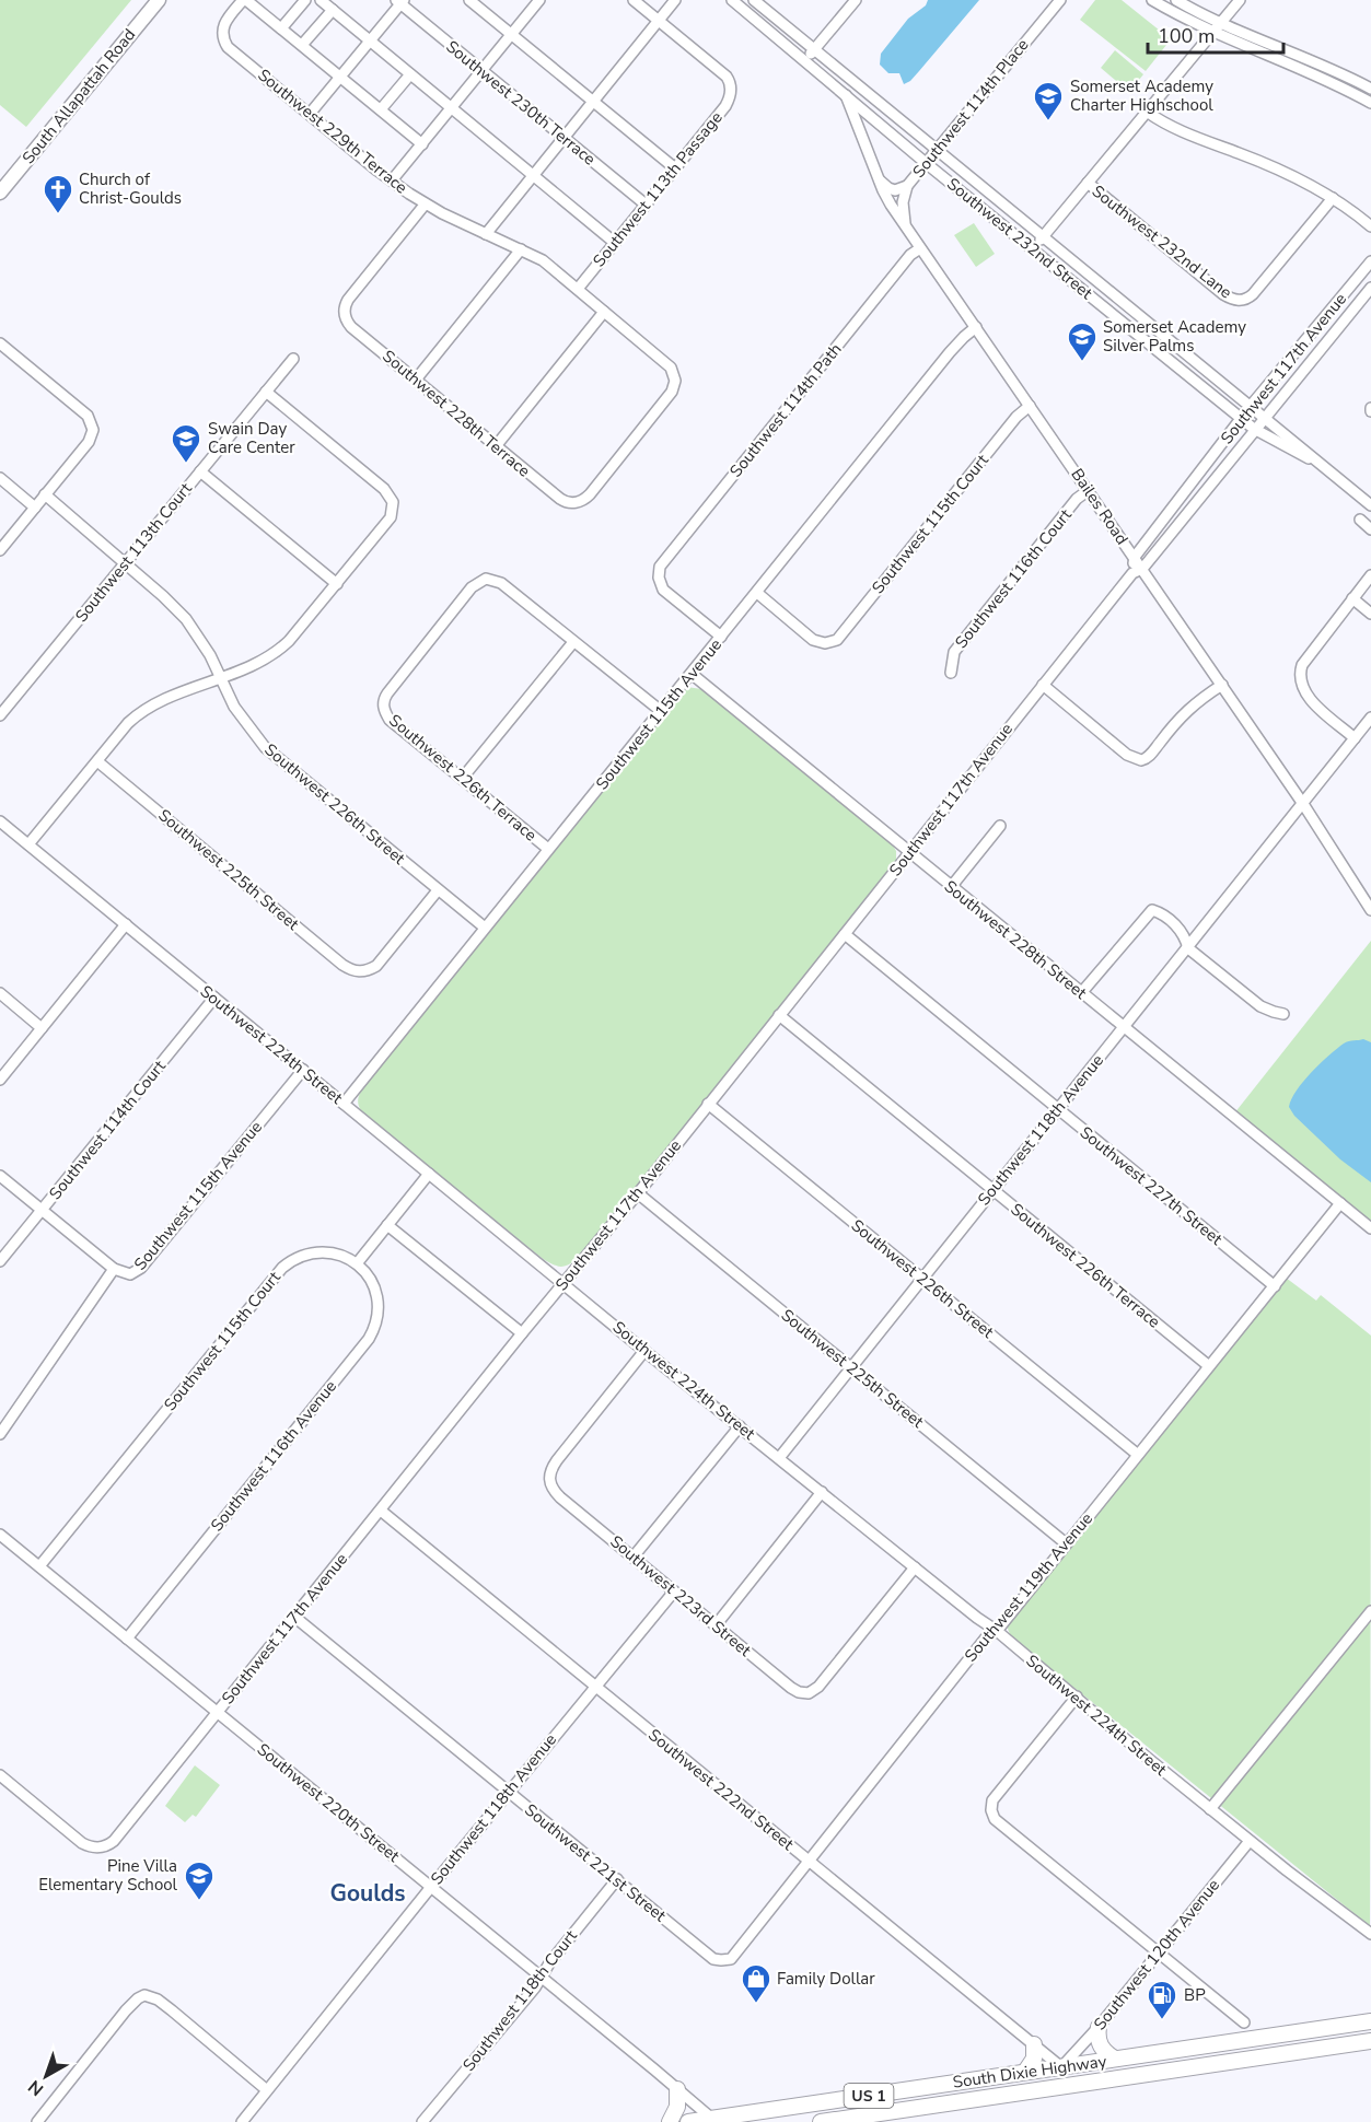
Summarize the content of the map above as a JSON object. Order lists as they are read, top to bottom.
{
  "streets": {
    "highway": ["South Dixie Highway", "US 1"],
    "main road": ["South Allapattah Road"],
    "street": [
      "Southwest 230th Terrace",
      "Southwest 114th Place",
      "Southwest 229th Terrace",
      "Southwest 113th Passage",
      "Southwest 232nd Street",
      "Southwest 232nd Lane",
      "Southwest 117th Avenue",
      "Southwest 114th Path",
      "Southwest 228th Terrace",
      "Bailes Road",
      "Southwest 115th Court",
      "Southwest 113th Court",
      "Southwest 116th Court",
      "Southwest 115th Avenue",
      "Southwest 226th Terrace",
      "Southwest 226th Street",
      "Southwest 225th Street",
      "Southwest 228th Street",
      "Southwest 224th Street",
      "Southwest 114th Court",
      "Southwest 118th Avenue",
      "Southwest 227th Street",
      "Southwest 116th Avenue",
      "Southwest 119th Avenue",
      "Southwest 223rd Street",
      "Southwest 222nd Street",
      "Southwest 220th Street",
      "Southwest 221st Street",
      "Southwest 120th Avenue",
      "Southwest 118th Court"
    ]
  },
  "crossings": [
    ["Southwest 230th Terrace", "Southwest 113th Passage"],
    ["Southwest 114th Place", "Southwest 232nd Street"],
    ["Southwest 114th Place", "Bailes Road"],
    ["Southwest 229th Terrace", "Southwest 113th Passage"],
    ["Southwest 229th Terrace", "Southwest 228th Terrace"],
    ["Southwest 232nd Street", "Southwest 117th Avenue"],
    ["Southwest 232nd Street", "Bailes Road"],
    ["Southwest 117th Avenue", "Bailes Road"],
    ["Southwest 117th Avenue", "Southwest 226th Terrace"],
    ["Southwest 117th Avenue", "Southwest 226th Street"],
    ["Southwest 117th Avenue", "Southwest 225th Street"],
    ["Southwest 117th Avenue", "Southwest 228th Street"],
    ["Southwest 117th Avenue", "Southwest 224th Street"],
    ["Southwest 117th Avenue", "Southwest 227th Street"],
    ["Southwest 117th Avenue", "Southwest 222nd Street"],
    ["Southwest 117th Avenue", "Southwest 220th Street"],
    ["Southwest 117th Avenue", "Southwest 221st Street"],
    ["Southwest 114th Path", "Bailes Road"],
    ["Southwest 114th Path", "Southwest 115th Avenue"],
    ["Bailes Road", "Southwest 115th Court"],
    ["Bailes Road", "Southwest 116th Court"],
    ["Bailes Road", "Southwest 115th Avenue"],
    ["Southwest 115th Court", "Southwest 115th Avenue"],
    ["Southwest 115th Court", "Southwest 116th Avenue"],
    ["Southwest 115th Court", "Southwest 220th Street"],
    ["Southwest 113th Court", "Southwest 226th Street"],
    ["Southwest 115th Avenue", "Southwest 226th Terrace"],
    ["Southwest 115th Avenue", "Southwest 226th Street"],
    ["Southwest 115th Avenue", "Southwest 228th Street"],
    ["Southwest 115th Avenue", "Southwest 224th Street"],
    ["Southwest 226th Terrace", "Southwest 118th Avenue"],
    ["Southwest 226th Terrace", "Southwest 119th Avenue"],
    ["Southwest 226th Street", "Southwest 225th Street"],
    ["Southwest 226th Street", "Southwest 118th Avenue"],
    ["Southwest 226th Street", "Southwest 119th Avenue"],
    ["Southwest 225th Street", "Southwest 118th Avenue"],
    ["Southwest 225th Street", "Southwest 119th Avenue"],
    ["Southwest 228th Street", "Southwest 118th Avenue"],
    ["Southwest 228th Street", "Southwest 119th Avenue"],
    ["Southwest 224th Street", "Southwest 114th Court"],
    ["Southwest 224th Street", "Southwest 118th Avenue"],
    ["Southwest 224th Street", "Southwest 119th Avenue"],
    ["Southwest 224th Street", "Southwest 223rd Street"],
    ["Southwest 224th Street", "Southwest 120th Avenue"],
    ["Southwest 118th Avenue", "Southwest 227th Street"],
    ["Southwest 118th Avenue", "Southwest 223rd Street"],
    ["Southwest 118th Avenue", "Southwest 222nd Street"],
    ["Southwest 118th Avenue", "Southwest 220th Street"],
    ["Southwest 118th Avenue", "Southwest 221st Street"],
    ["Southwest 227th Street", "Southwest 119th Avenue"],
    ["Southwest 116th Avenue", "Southwest 220th Street"],
    ["Southwest 119th Avenue", "Southwest 222nd Street"],
    ["Southwest 119th Avenue", "Southwest 221st Street"],
    ["Southwest 222nd Street", "Southwest 120th Avenue"],
    ["Southwest 222nd Street", "South Dixie Highway"],
    ["Southwest 220th Street", "Southwest 118th Court"],
    ["Southwest 220th Street", "South Dixie Highway"],
    ["Southwest 221st Street", "Southwest 118th Court"],
    ["Southwest 120th Avenue", "South Dixie Highway"]
  ],
  "districts": ["Goulds"],
  "places": {
    "school or university": [
      "Somerset Academy Charter Highschool",
      "Somerset Academy Silver Palms",
      "Swain Day Care Center",
      "Pine Villa Elementary School"
    ],
    "church": ["Church of Christ-Goulds"],
    "shop": ["Family Dollar"],
    "fuel station": ["BP"]
  },
  "scale_bar": "100 m",
  "north": "bottom left"
}
